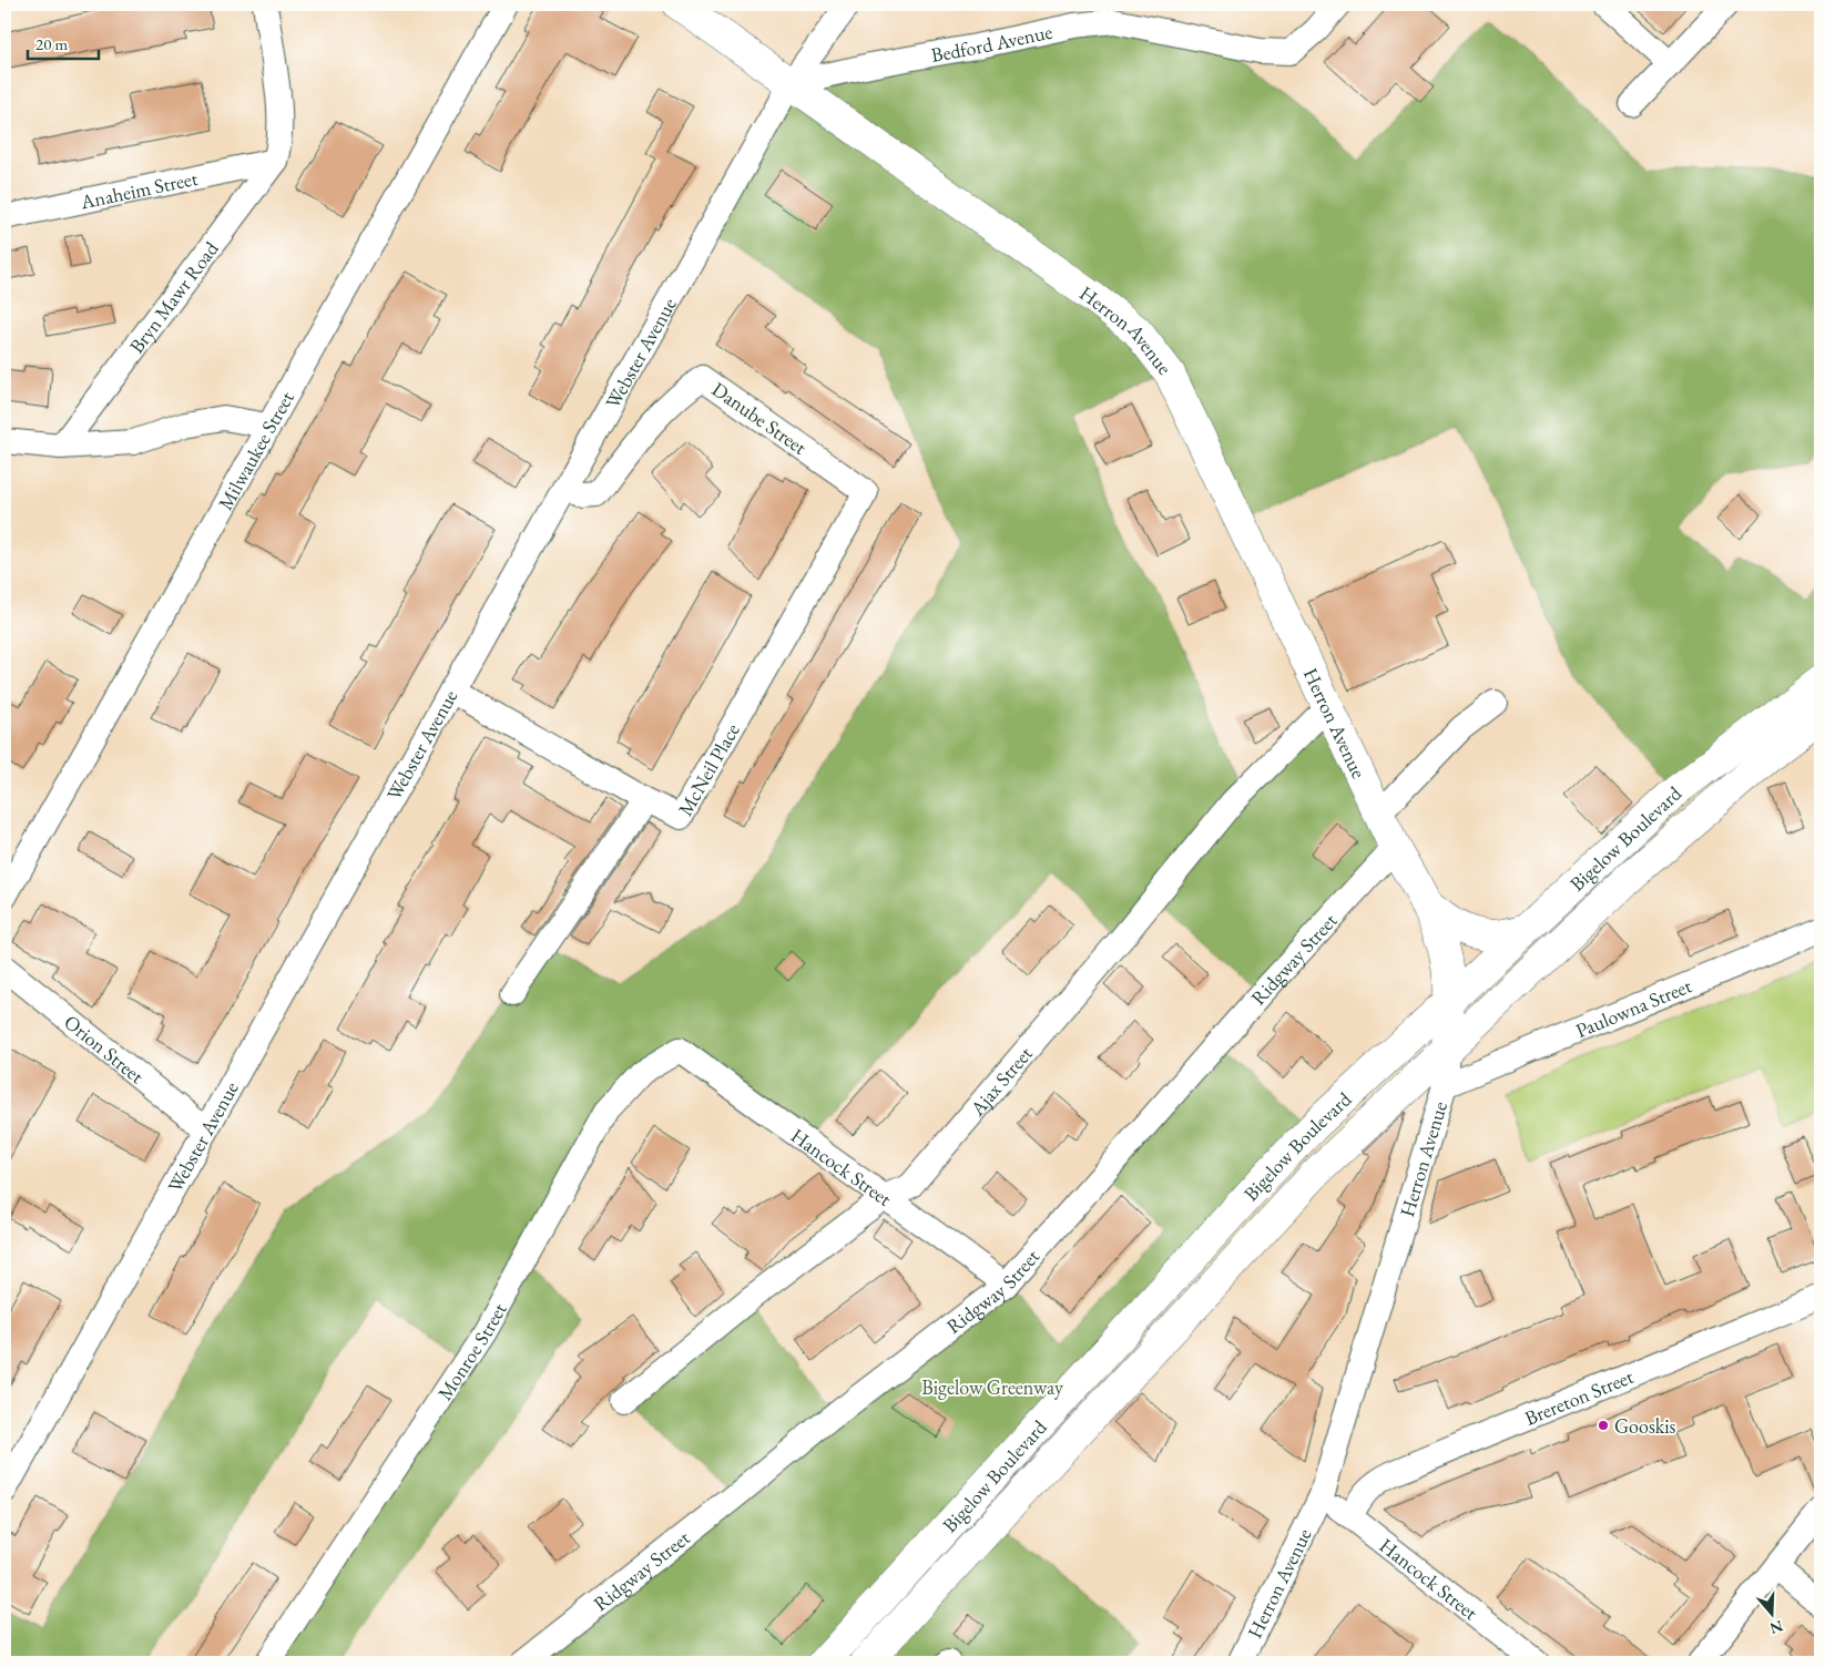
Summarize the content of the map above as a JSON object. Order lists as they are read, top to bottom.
{
  "streets": {
    "main road": ["Herron Avenue", "Bigelow Boulevard"],
    "street": [
      "Bedford Avenue",
      "Anaheim Street",
      "Bryn Mawr Road",
      "Webster Avenue",
      "Danube Street",
      "Milwaukee Street",
      "McNeil Place",
      "Ridgway Street",
      "Paulowna Street",
      "Orion Street",
      "Ajax Street",
      "Hancock Street",
      "Monroe Street",
      "Brereton Street"
    ]
  },
  "crossings": [
    ["Bedford Avenue", "Herron Avenue"],
    ["Bedford Avenue", "Webster Avenue"],
    ["Anaheim Street", "Bryn Mawr Road"],
    ["Herron Avenue", "Webster Avenue"],
    ["Herron Avenue", "Bigelow Boulevard"],
    ["Herron Avenue", "Ridgway Street"],
    ["Herron Avenue", "Paulowna Street"],
    ["Herron Avenue", "Ajax Street"],
    ["Herron Avenue", "Hancock Street"],
    ["Webster Avenue", "Danube Street"],
    ["Webster Avenue", "McNeil Place"],
    ["Webster Avenue", "Orion Street"],
    ["Danube Street", "McNeil Place"],
    ["Ridgway Street", "Hancock Street"],
    ["Ajax Street", "Hancock Street"],
    ["Hancock Street", "Monroe Street"],
    ["Hancock Street", "Brereton Street"]
  ],
  "parks": ["Bigelow Greenway"],
  "places": ["Gooskis"],
  "scale_bar": "20 m",
  "north": "bottom"
}
